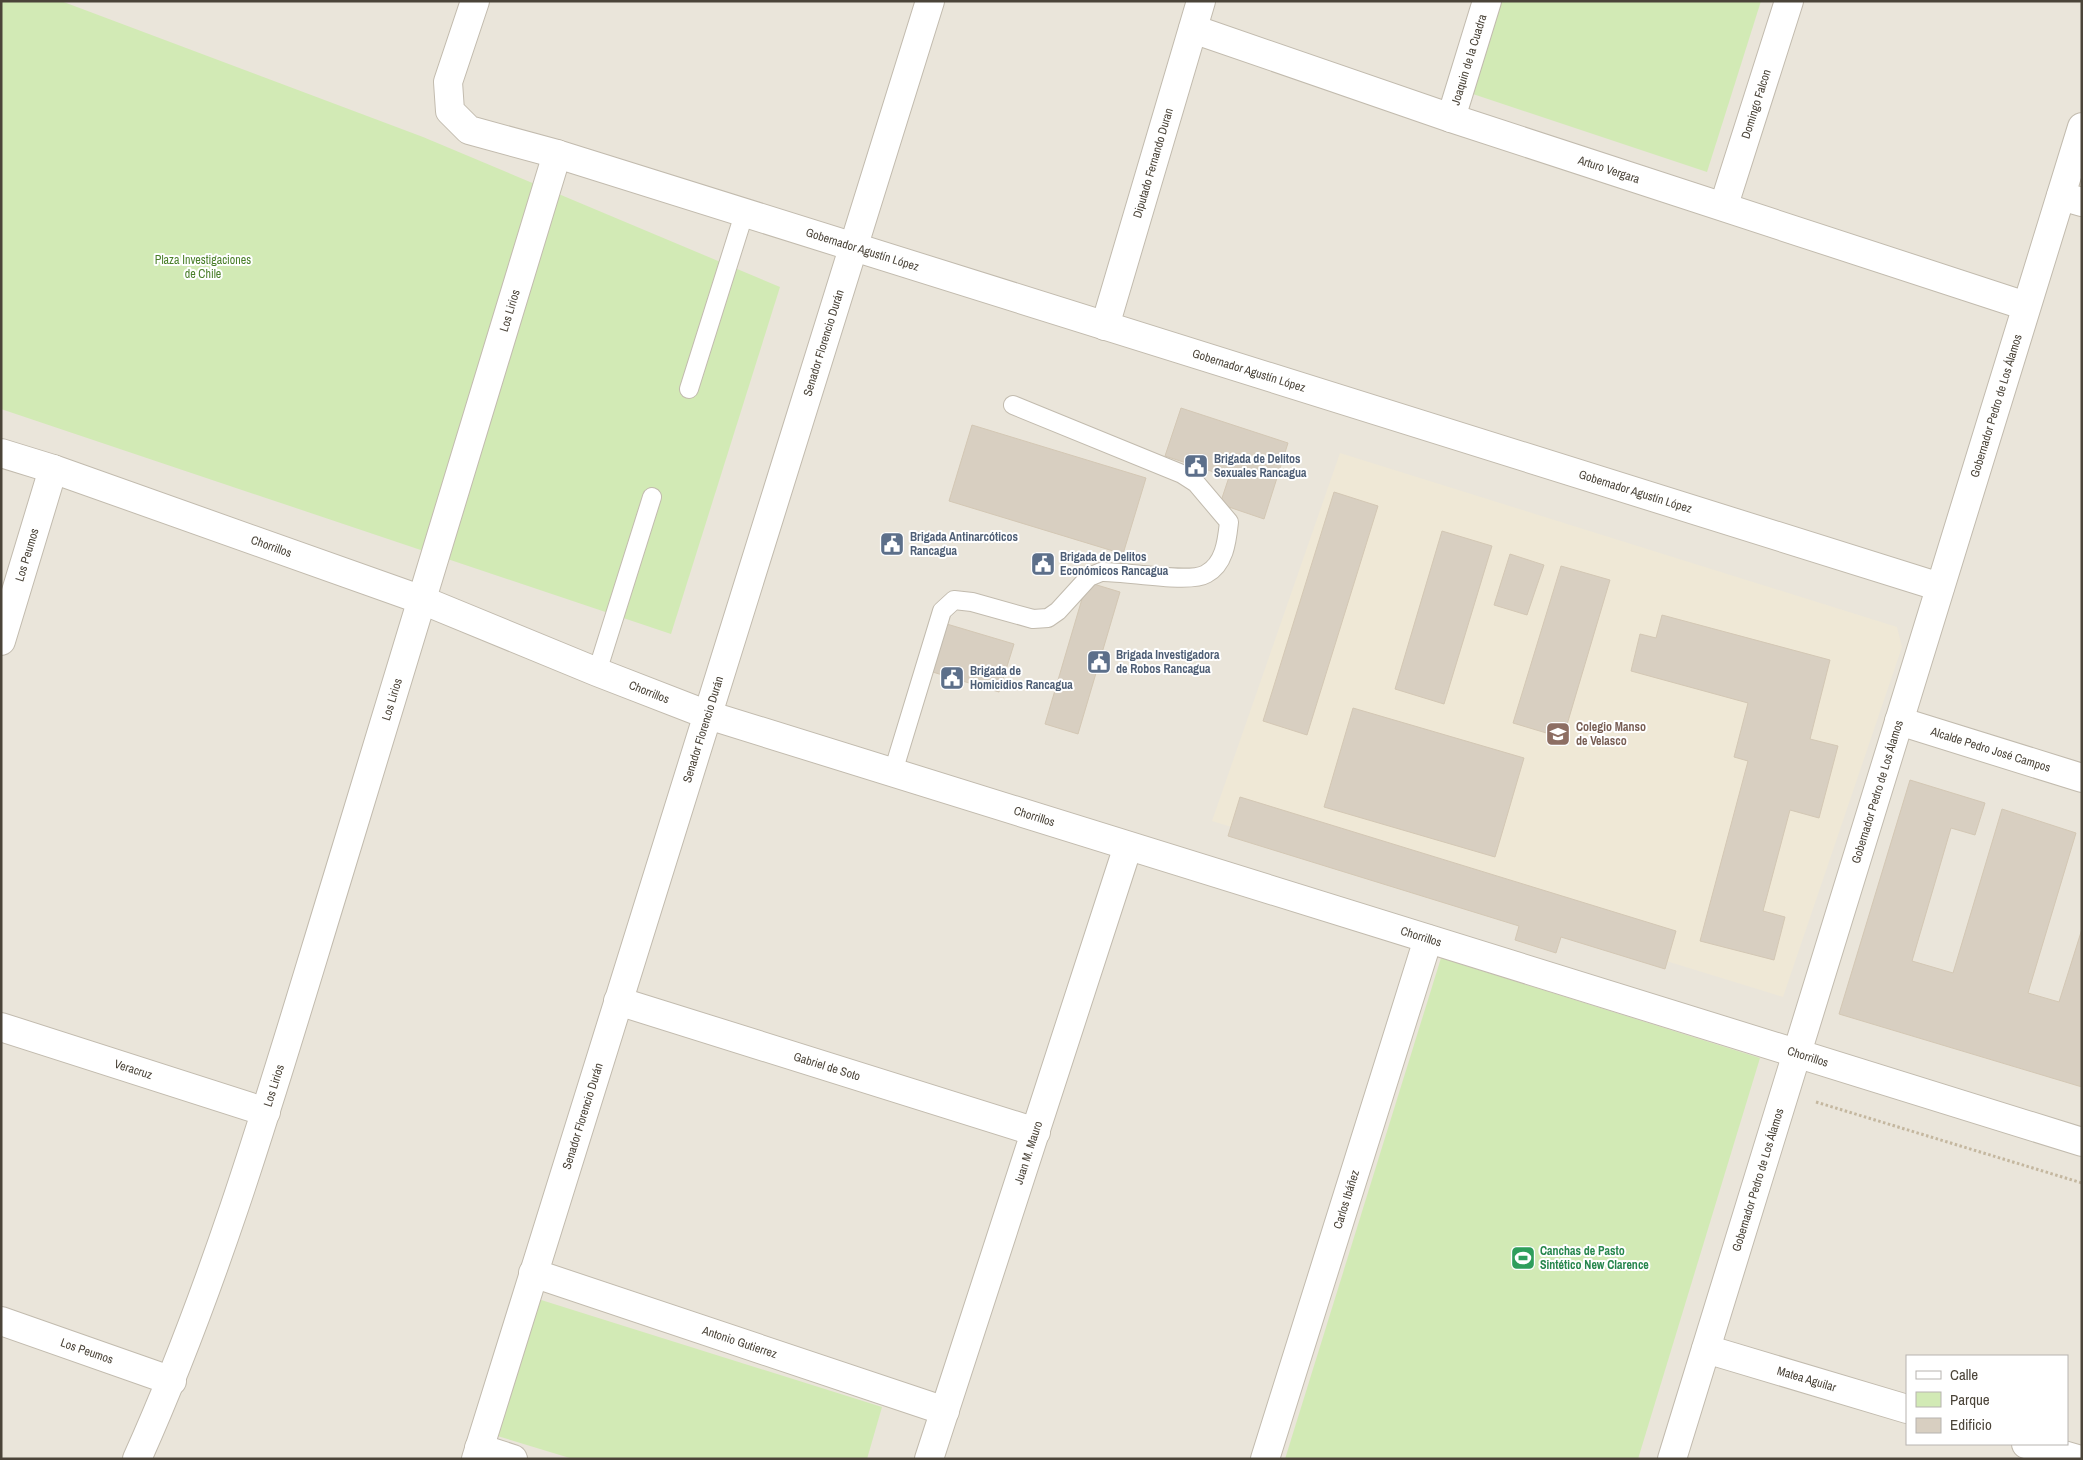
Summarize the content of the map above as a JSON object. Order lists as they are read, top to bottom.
{
  "streets": {
    "street": [
      "Joaquin de la Cuadra",
      "Domingo Falcon",
      "Diputado Fernando Duran",
      "Arturo Vergara",
      "Gobernador Agustín López",
      "Los Lirios",
      "Senador Florencio Durán",
      "Gobernador Pedro de Los Álamos",
      "Chorrillos",
      "Los Peumos",
      "Alcalde Pedro José Campos",
      "Gabriel de Soto",
      "Veracruz",
      "Juan M. Mauro",
      "Carlos Ibáñez",
      "Antonio Gutierrez",
      "Matea Aguilar"
    ]
  },
  "crossings": [
    ["Joaquin de la Cuadra", "Arturo Vergara"],
    ["Domingo Falcon", "Arturo Vergara"],
    ["Diputado Fernando Duran", "Arturo Vergara"],
    ["Diputado Fernando Duran", "Gobernador Agustín López"],
    ["Arturo Vergara", "Gobernador Pedro de Los Álamos"],
    ["Gobernador Agustín López", "Los Lirios"],
    ["Gobernador Agustín López", "Senador Florencio Durán"],
    ["Gobernador Agustín López", "Gobernador Pedro de Los Álamos"],
    ["Los Lirios", "Chorrillos"],
    ["Los Lirios", "Los Peumos"],
    ["Los Lirios", "Veracruz"],
    ["Senador Florencio Durán", "Chorrillos"],
    ["Senador Florencio Durán", "Gabriel de Soto"],
    ["Senador Florencio Durán", "Antonio Gutierrez"],
    ["Gobernador Pedro de Los Álamos", "Chorrillos"],
    ["Gobernador Pedro de Los Álamos", "Alcalde Pedro José Campos"],
    ["Gobernador Pedro de Los Álamos", "Matea Aguilar"],
    ["Chorrillos", "Los Peumos"],
    ["Chorrillos", "Juan M. Mauro"],
    ["Chorrillos", "Carlos Ibáñez"],
    ["Gabriel de Soto", "Juan M. Mauro"],
    ["Juan M. Mauro", "Antonio Gutierrez"]
  ],
  "parks": ["Plaza Investigaciones de Chile"],
  "places": {
    "public building": [
      "Brigada de Delitos Sexuales Rancagua",
      "Brigada Antinarcóticos Rancagua",
      "Brigada de Delitos Económicos Rancagua",
      "Brigada Investigadora de Robos Rancagua",
      "Brigada de Homicidios Rancagua"
    ],
    "school or university": ["Colegio Manso de Velasco"],
    "sports": ["Canchas de Pasto Sintético New Clarence"]
  },
  "legend": ["Calle", "Parque", "Edificio"]
}
